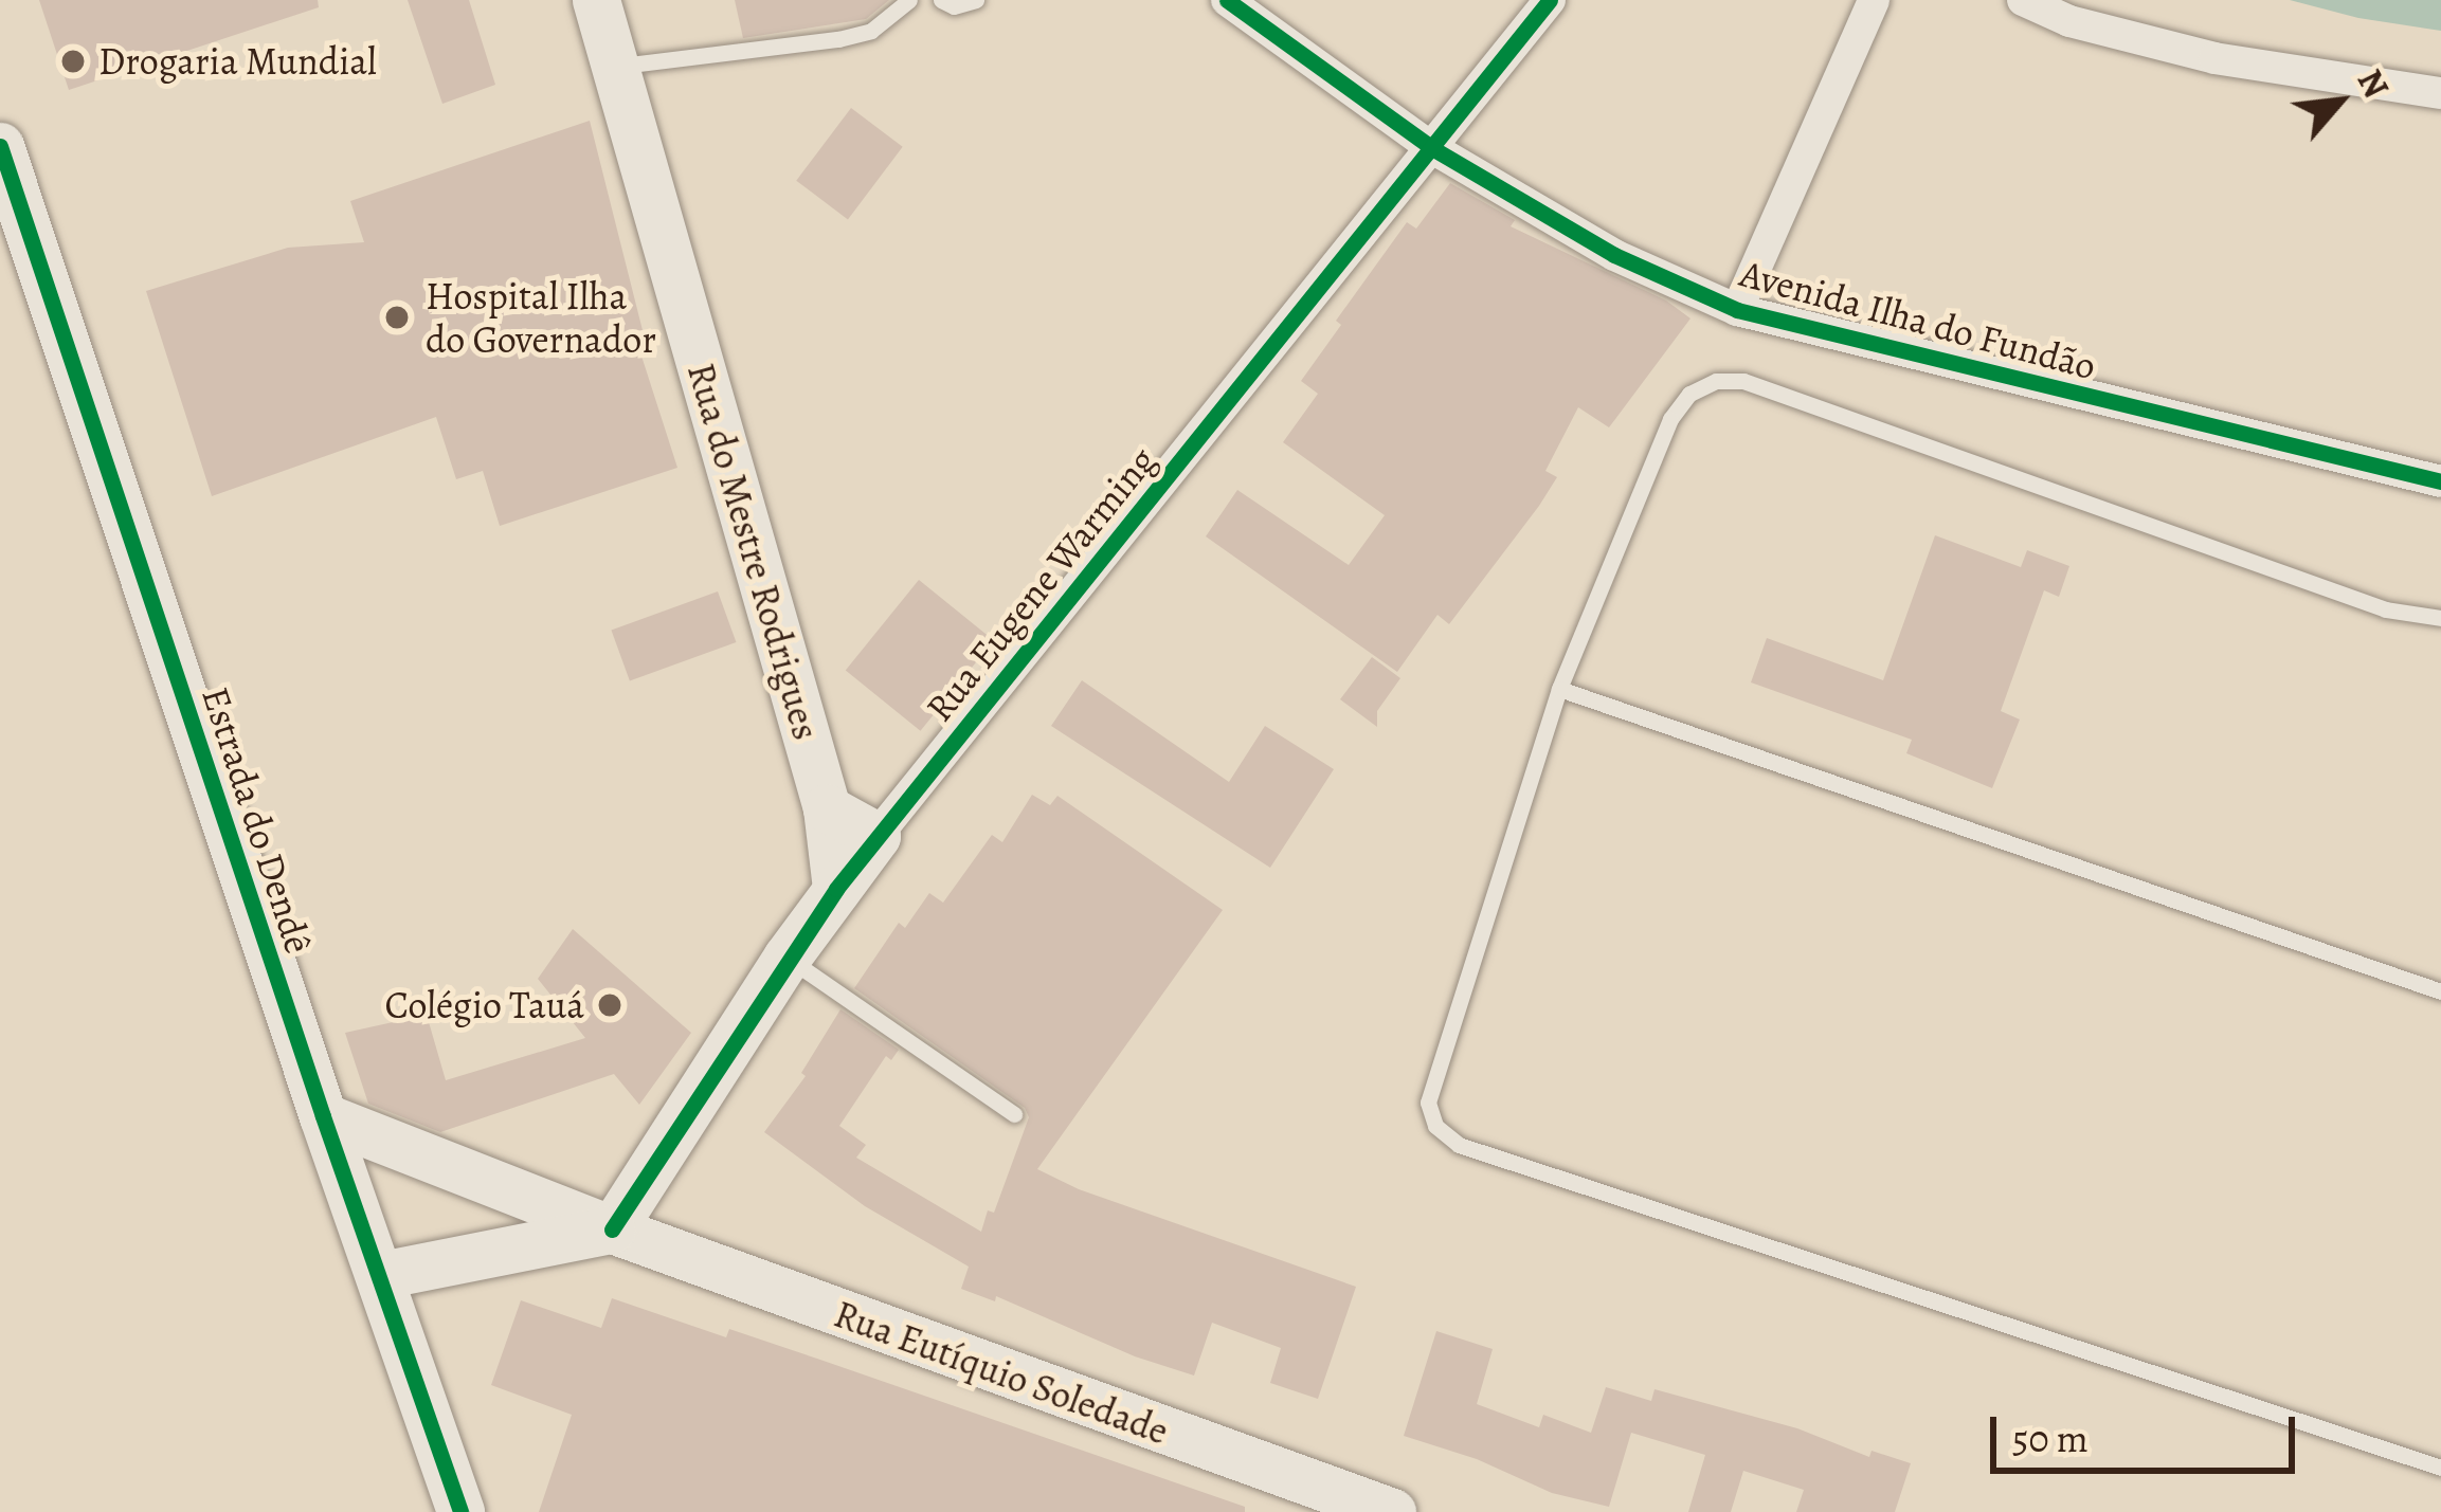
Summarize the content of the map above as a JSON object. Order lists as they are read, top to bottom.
{
  "streets": {
    "street": [
      "Avenida Ilha do Fundão",
      "Rua do Mestre Rodrigues",
      "Rua Eugene Warming",
      "Estrada do Dendê",
      "Rua Eutíquio Soledade"
    ]
  },
  "crossings": [
    ["Avenida Ilha do Fundão", "Rua Eugene Warming"],
    ["Rua do Mestre Rodrigues", "Rua Eugene Warming"],
    ["Rua Eugene Warming", "Rua Eutíquio Soledade"],
    ["Estrada do Dendê", "Rua Eutíquio Soledade"]
  ],
  "places": ["Drogaria Mundial", "Hospital Ilha do Governador", "Colégio Tauá"],
  "scale_bar": "50 m",
  "north": "top right"
}
